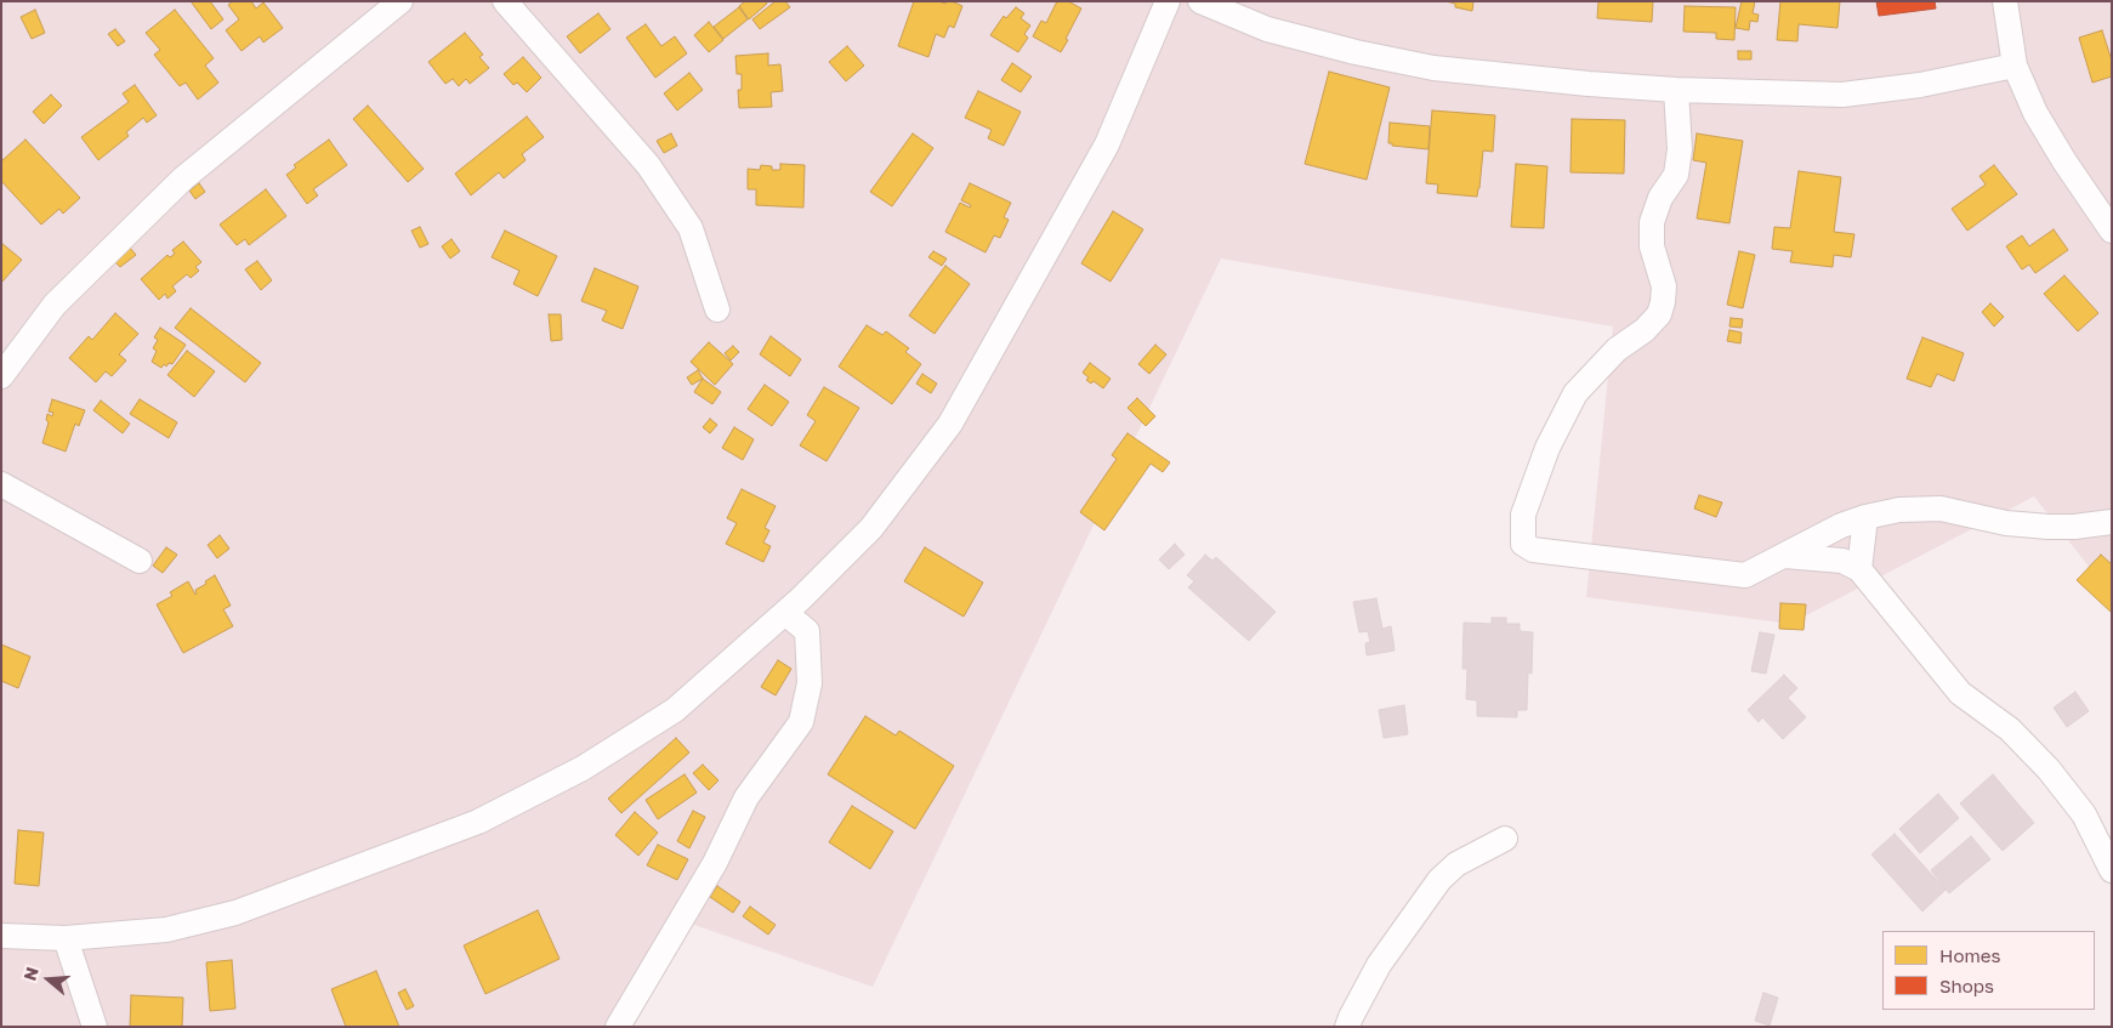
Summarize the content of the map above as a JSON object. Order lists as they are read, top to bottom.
{
  "legend": ["Homes", "Shops"],
  "north": "left"
}
